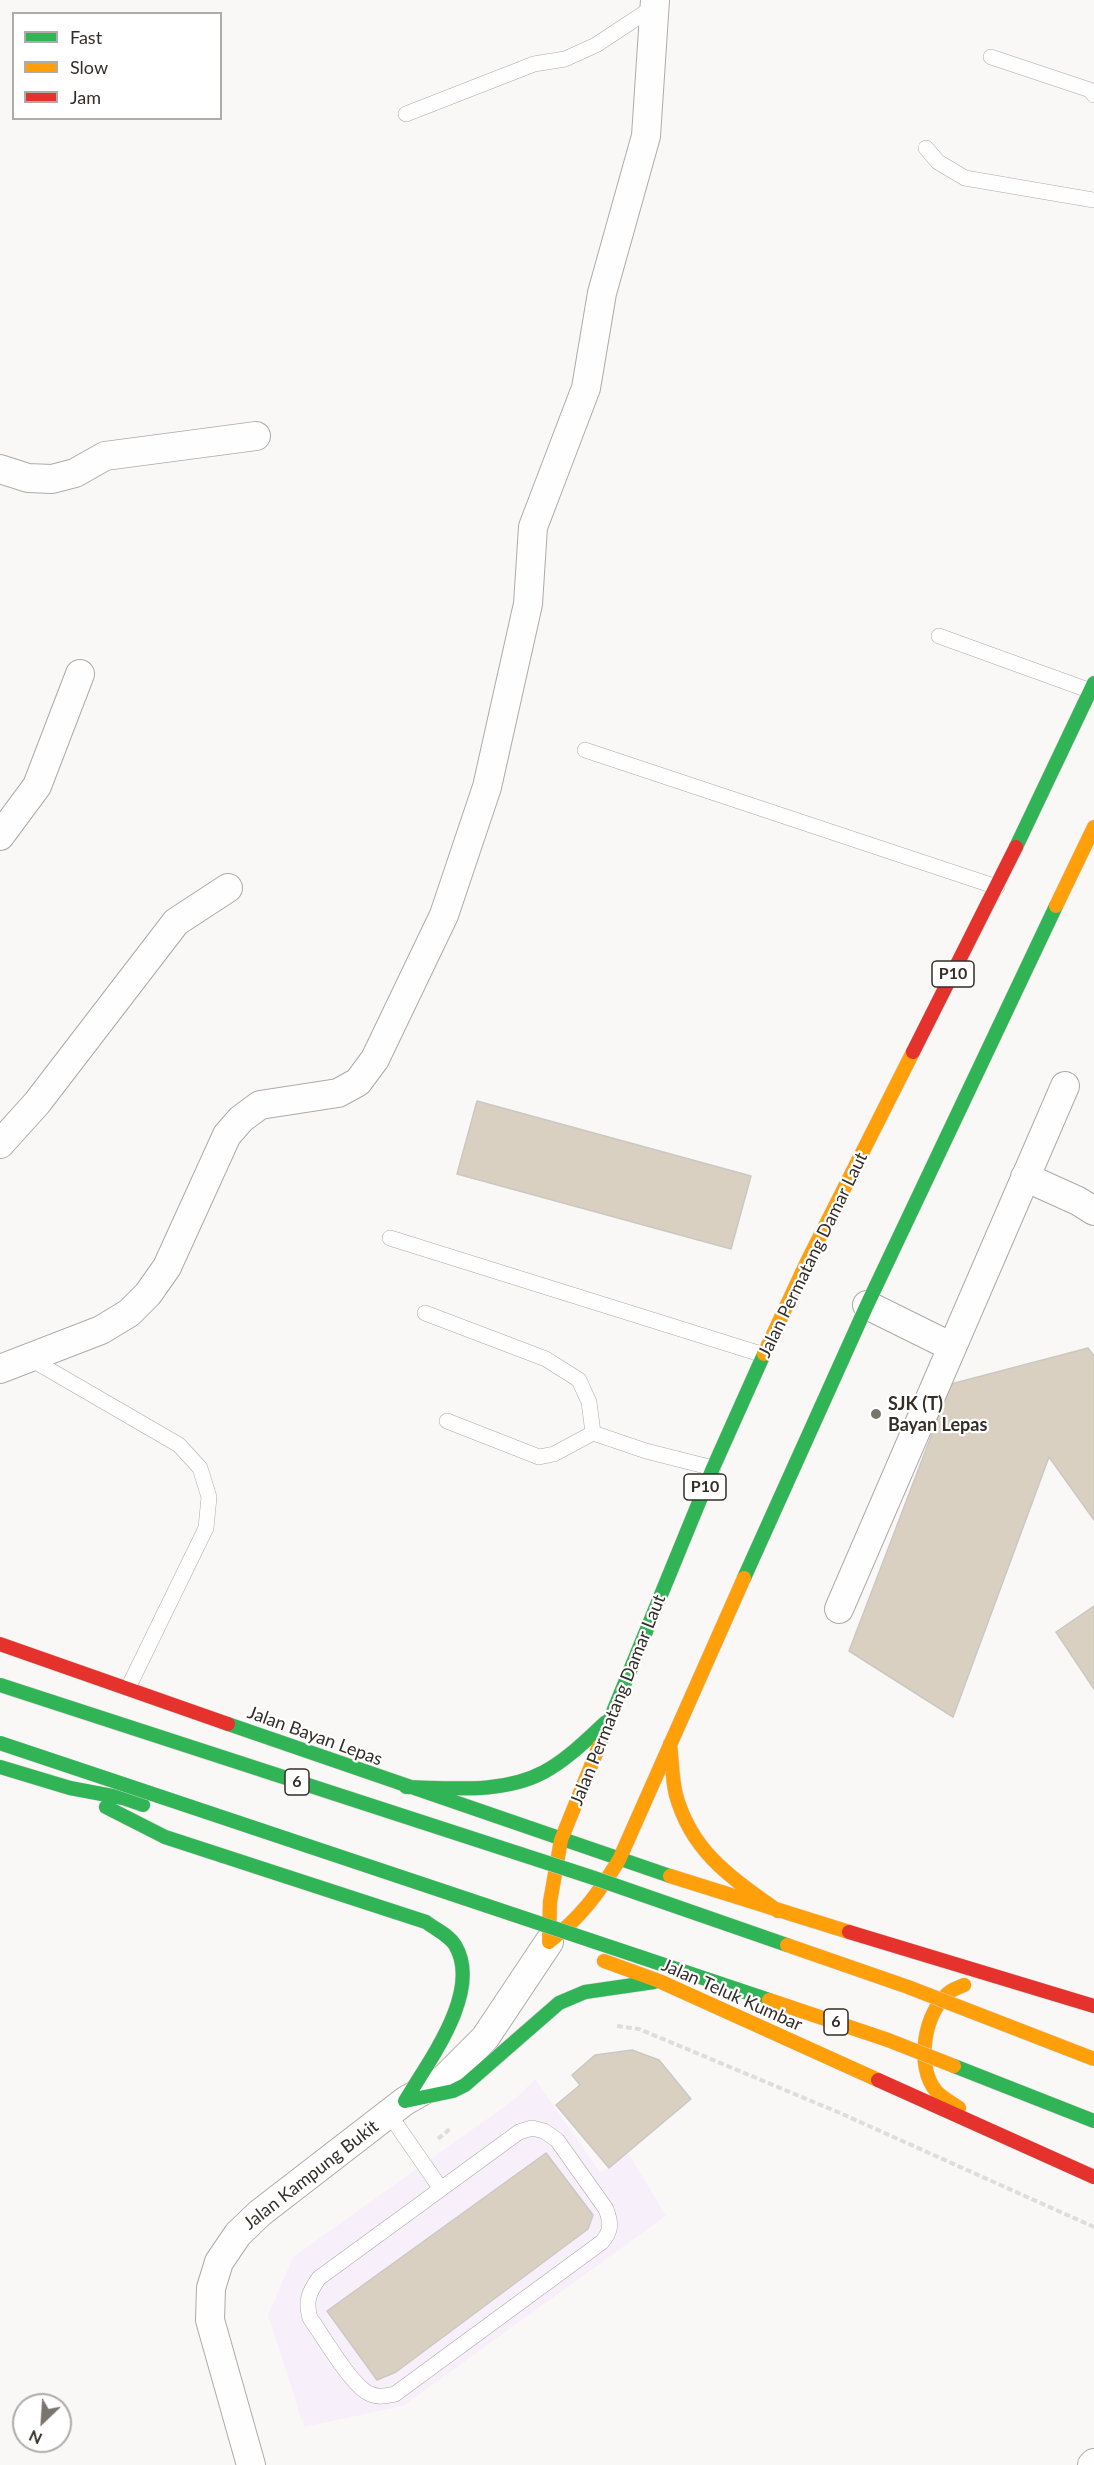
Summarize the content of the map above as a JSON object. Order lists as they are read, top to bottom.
{
  "streets": {
    "main road": [
      "P10",
      "Jalan Permatang Damar Laut",
      "Jalan Bayan Lepas",
      "6",
      "Jalan Teluk Kumbar"
    ],
    "street": ["Jalan Kampung Bukit"]
  },
  "crossings": [
    ["P10", "Jalan Permatang Damar Laut"],
    ["P10", "Jalan Bayan Lepas"],
    ["P10", "6"],
    ["P10", "Jalan Teluk Kumbar"],
    ["P10", "Jalan Kampung Bukit"],
    ["Jalan Permatang Damar Laut", "Jalan Bayan Lepas"],
    ["6", "Jalan Teluk Kumbar"],
    ["6", "Jalan Kampung Bukit"],
    ["Jalan Teluk Kumbar", "Jalan Kampung Bukit"]
  ],
  "places": ["SJK (T) Bayan Lepas"],
  "legend": ["Fast", "Slow", "Jam"],
  "north": "bottom left"
}
